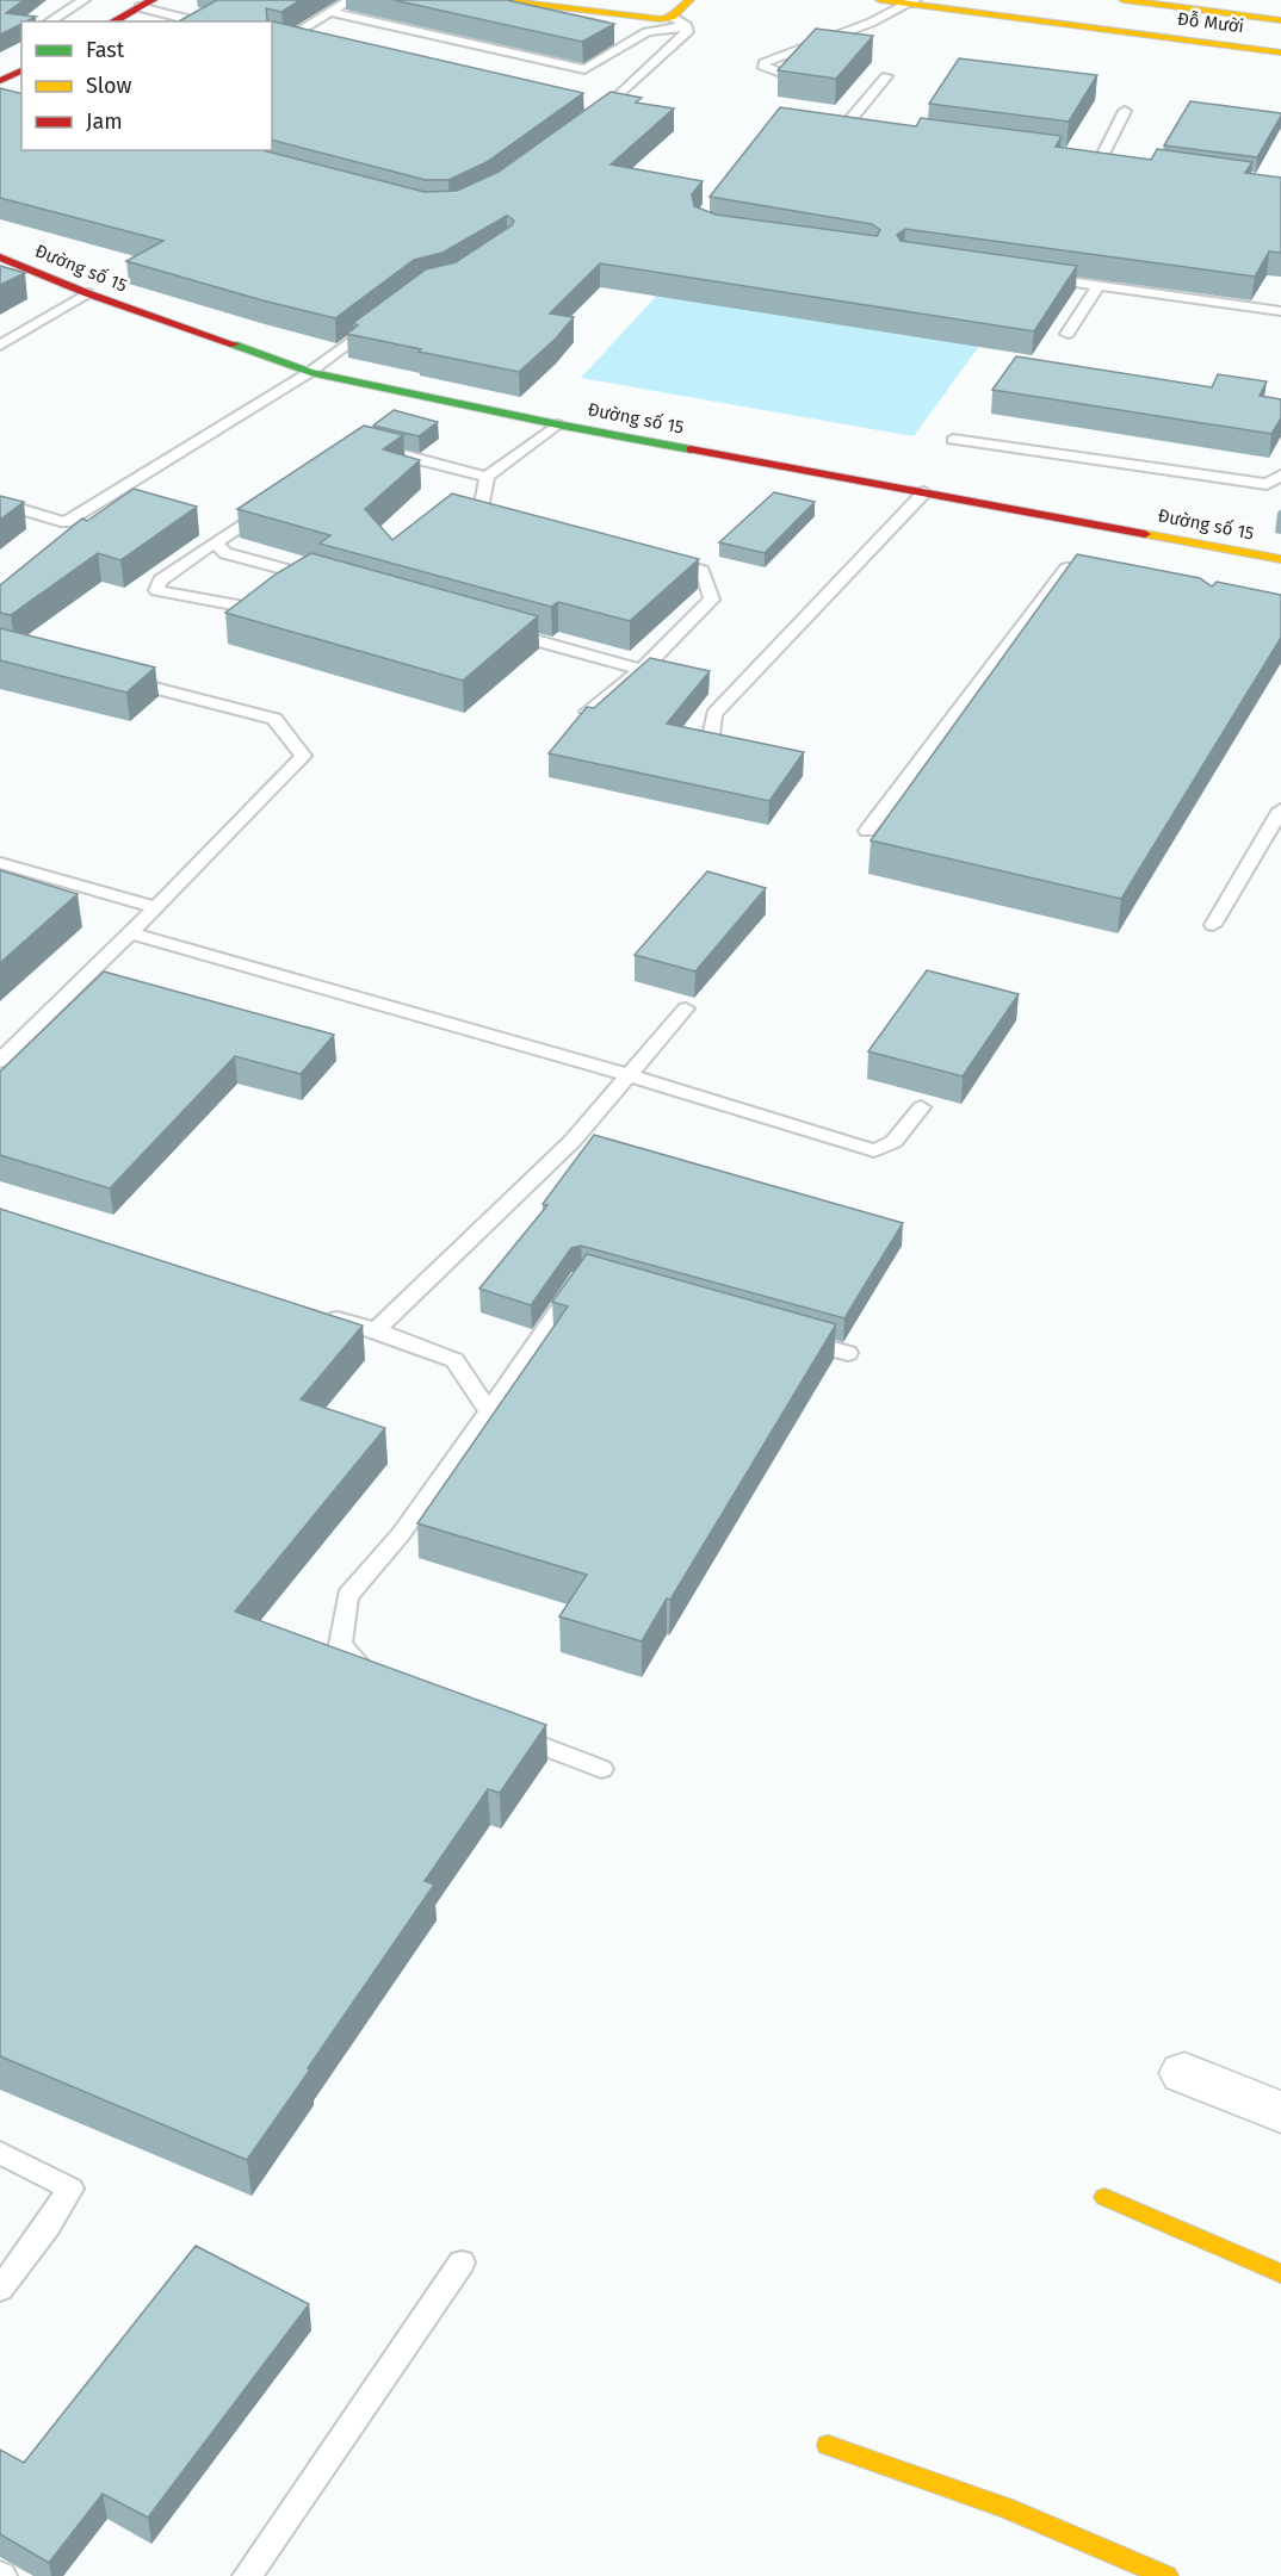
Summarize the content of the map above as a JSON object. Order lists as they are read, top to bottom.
{
  "streets": {
    "main road": ["Đỗ Mười", "Đường số 15"]
  },
  "legend": ["Fast", "Slow", "Jam"]
}
